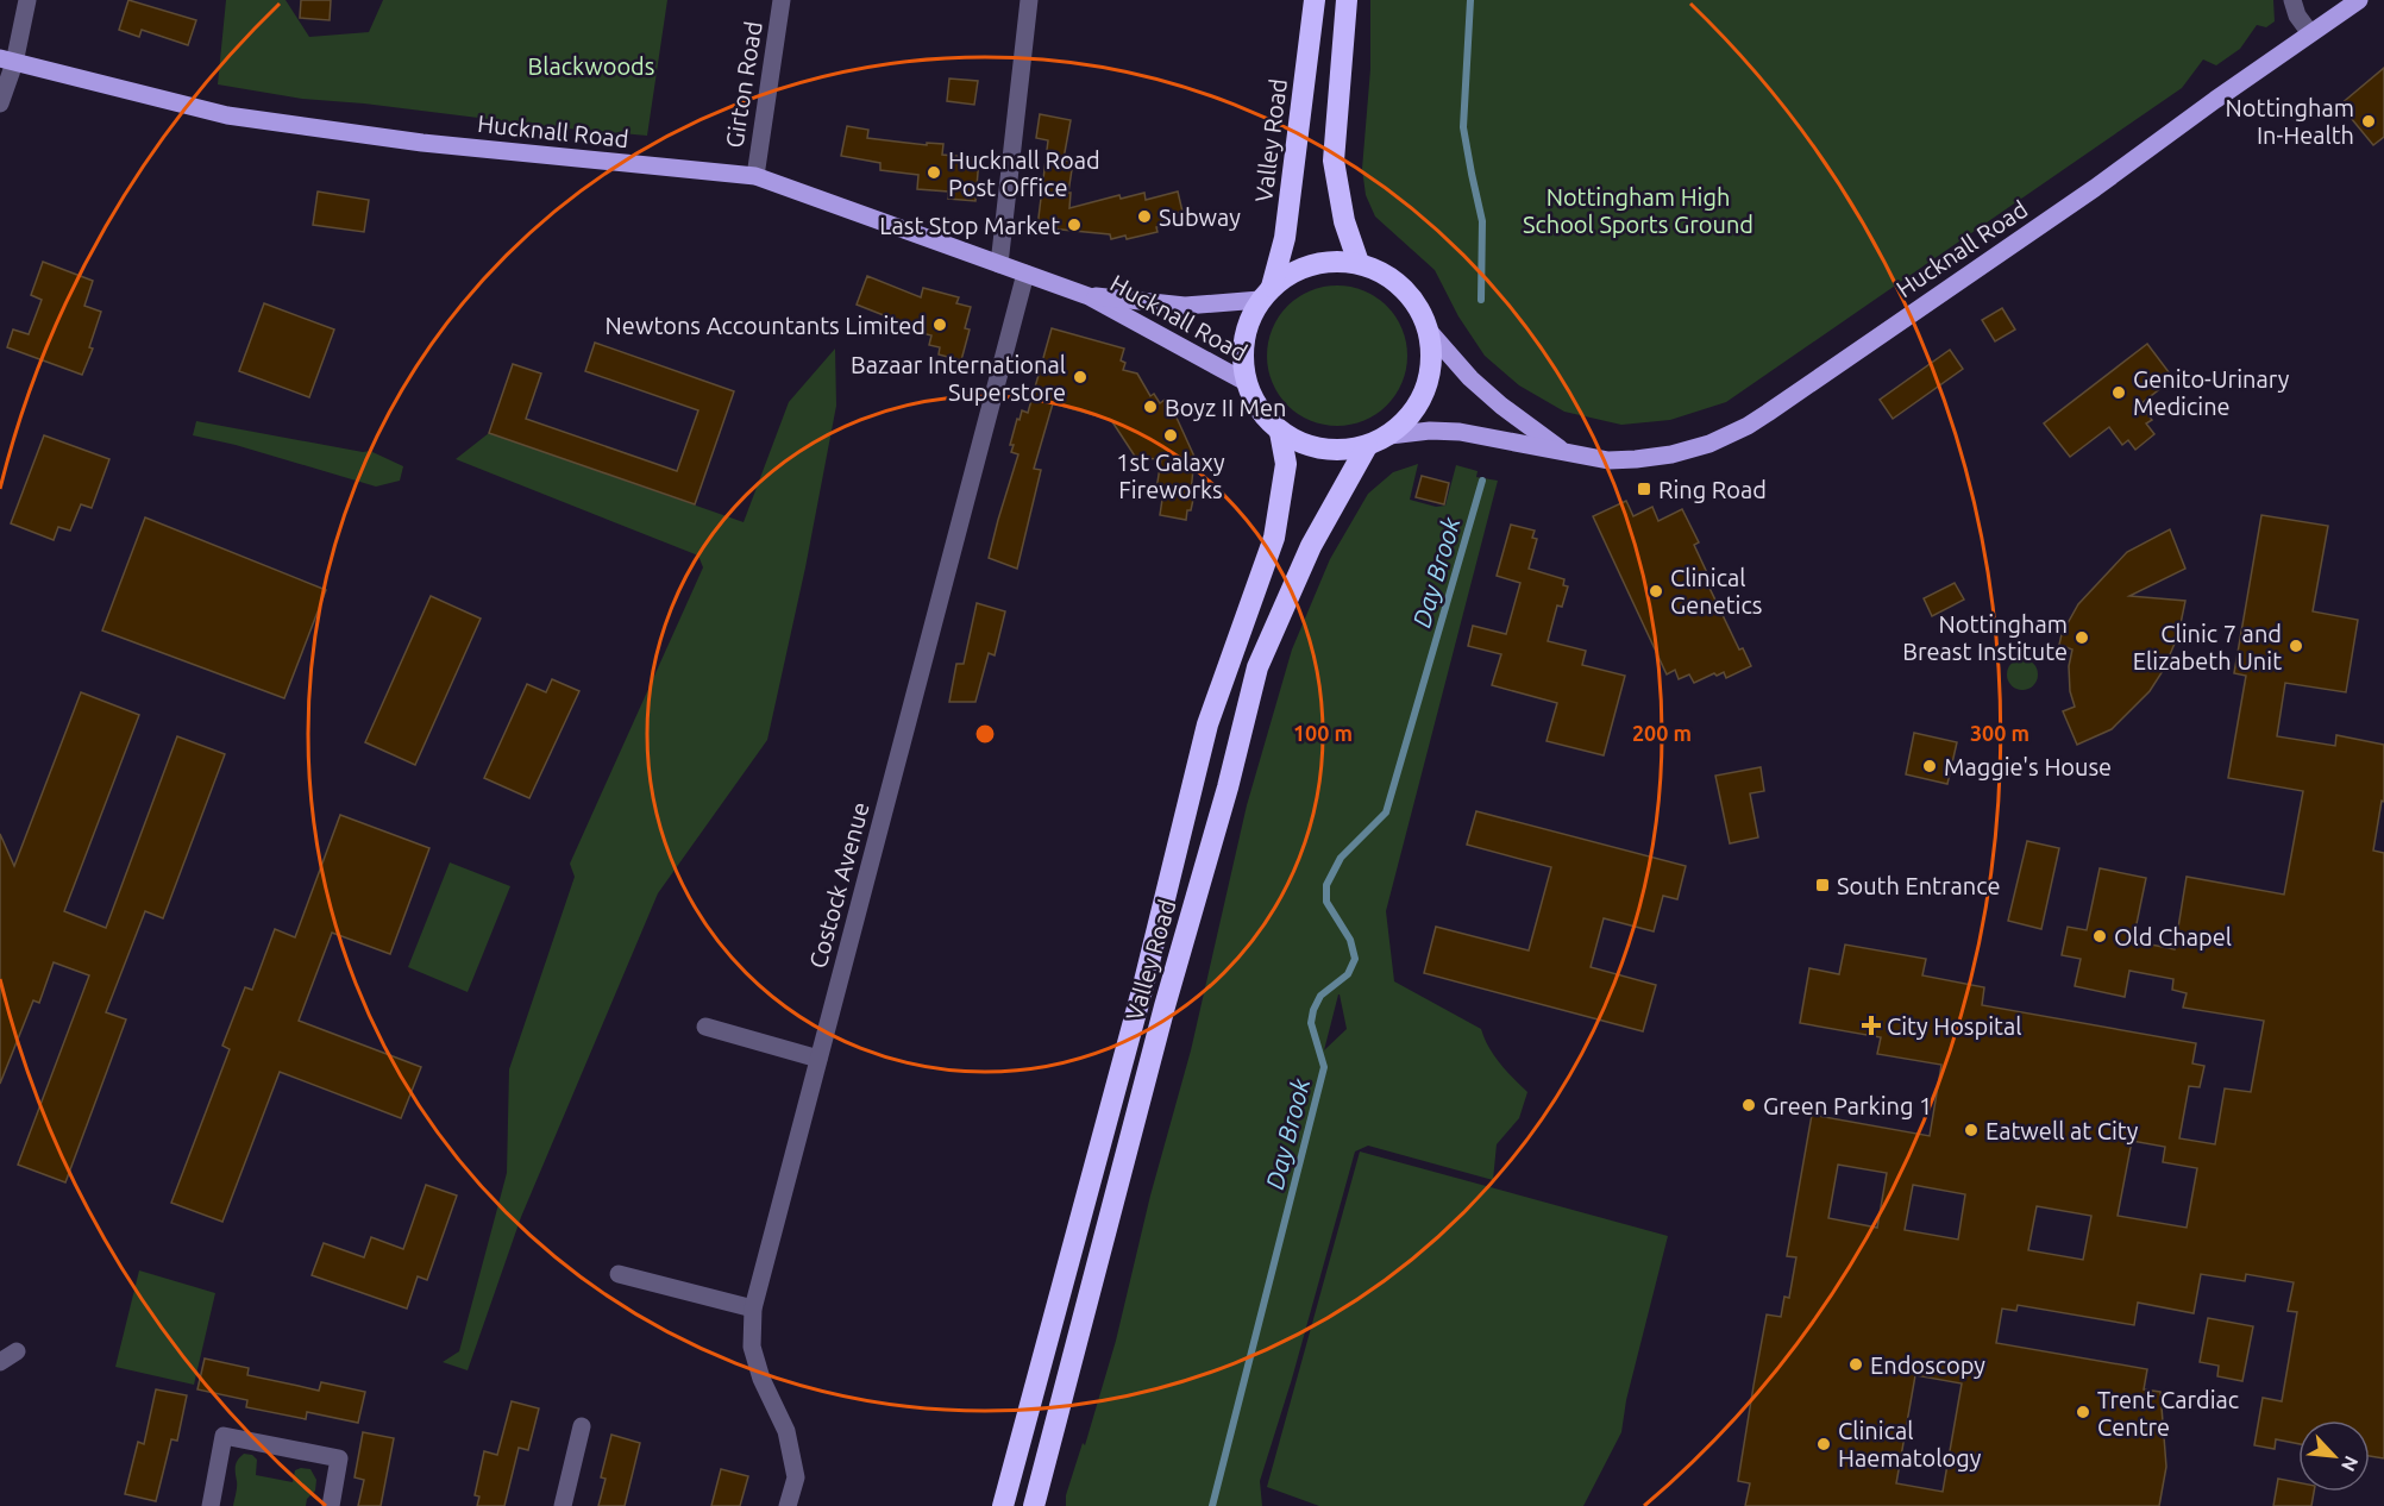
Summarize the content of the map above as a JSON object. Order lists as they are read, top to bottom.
{
  "streets": {
    "highway": ["Valley Road"],
    "main road": ["Hucknall Road"],
    "street": ["Girton Road", "Costock Avenue"]
  },
  "crossings": [
    ["Girton Road", "Hucknall Road"],
    ["Hucknall Road", "Valley Road"],
    ["Hucknall Road", "Costock Avenue"]
  ],
  "water": ["Day Brook"],
  "parks": ["Blackwoods", "Nottingham High School Sports Ground"],
  "places": {
    "other": [
      "Nottingham In-Health",
      "Hucknall Road Post Office",
      "Subway",
      "Last Stop Market",
      "Newtons Accountants Limited",
      "Bazaar International Superstore",
      "Genito-Urinary Medicine",
      "Boyz II Men",
      "1st Galaxy Fireworks",
      "Clinical Genetics",
      "Nottingham Breast Institute",
      "Clinic 7 and Elizabeth Unit",
      "Maggie's House",
      "Old Chapel",
      "Green Parking 1",
      "Eatwell at City",
      "Endoscopy",
      "Trent Cardiac Centre",
      "Clinical Haematology"
    ],
    "transit": ["Ring Road", "South Entrance"],
    "health": ["City Hospital"]
  },
  "north": "bottom right",
  "rings": ["100 m", "200 m", "300 m"]
}
